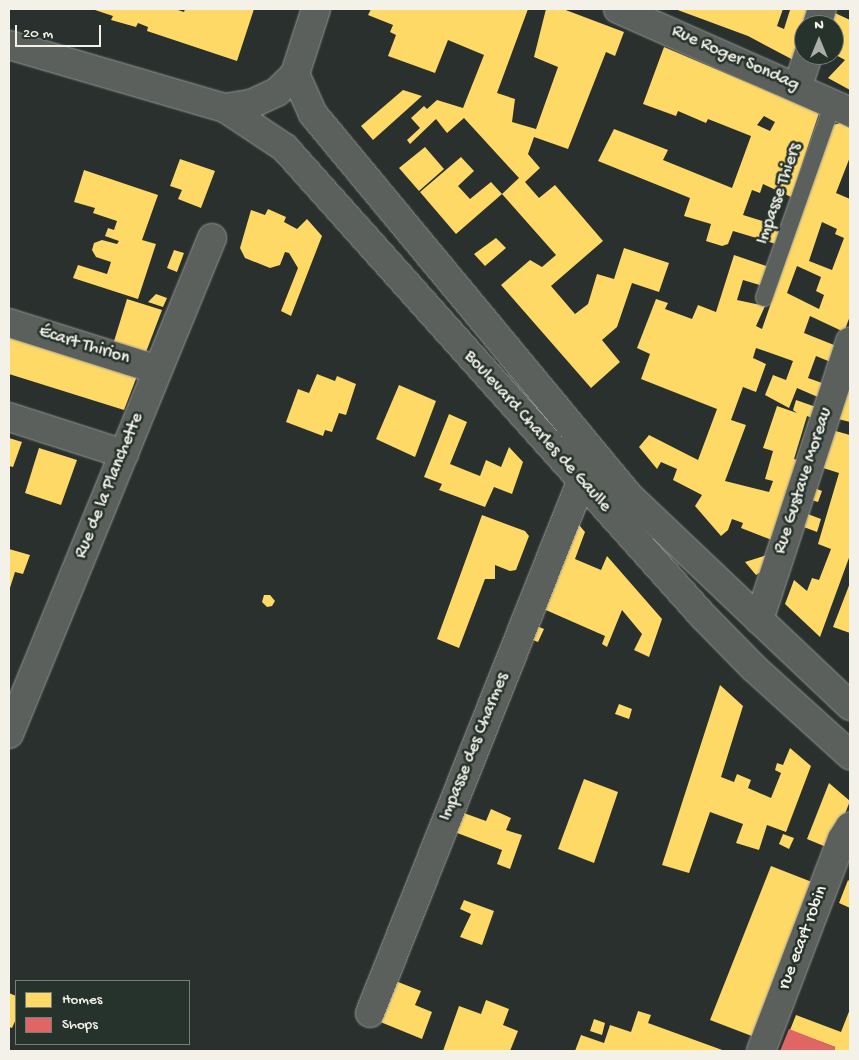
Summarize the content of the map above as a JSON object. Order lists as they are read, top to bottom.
{
  "streets": {
    "street": [
      "Rue Roger Sondag",
      "Écart Thirion",
      "Boulevard Charles de Gaulle",
      "Rue Gustave Moreau",
      "Rue de la Planchette",
      "Impasse des Charmes",
      "rue ecart robin"
    ],
    "lane": ["Impasse Thiers"]
  },
  "crossings": [
    ["Rue Roger Sondag", "Impasse Thiers"],
    ["Écart Thirion", "Rue de la Planchette"],
    ["Boulevard Charles de Gaulle", "Rue Gustave Moreau"],
    ["Boulevard Charles de Gaulle", "Impasse des Charmes"]
  ],
  "legend": ["Homes", "Shops"],
  "scale_bar": "20 m",
  "north": "top"
}
